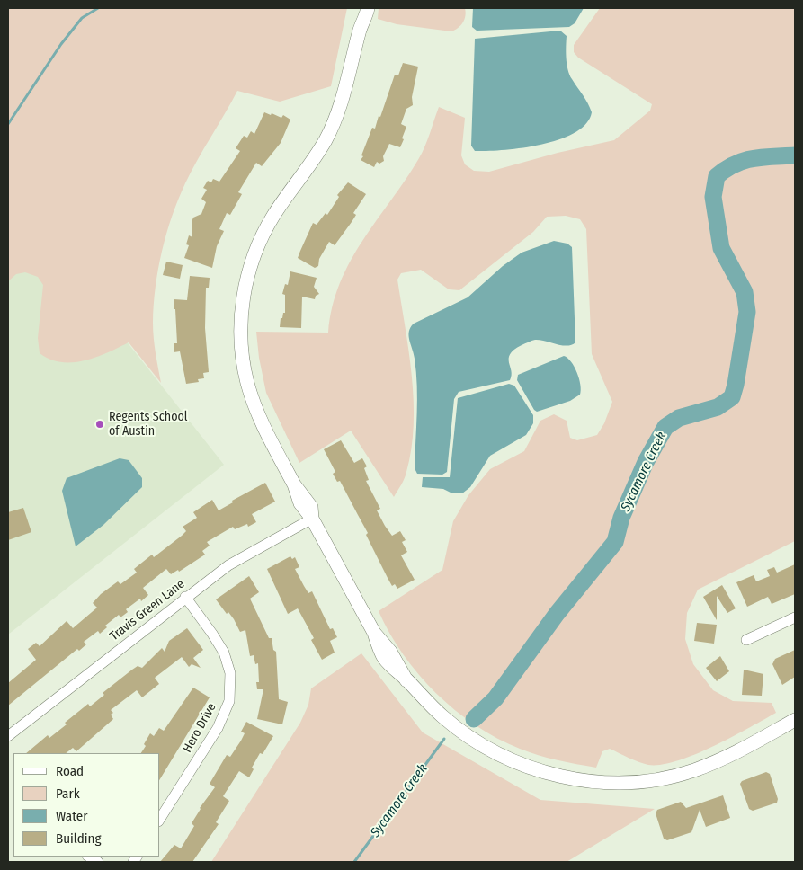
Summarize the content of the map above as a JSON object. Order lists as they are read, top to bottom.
{
  "streets": {
    "street": ["Travis Green Lane", "Hero Drive"]
  },
  "crossings": [
    ["Travis Green Lane", "Hero Drive"]
  ],
  "water": ["Sycamore Creek"],
  "places": ["Regents School of Austin"],
  "legend": [
    "Road",
    "Park",
    "Water",
    "Building"
  ]
}
